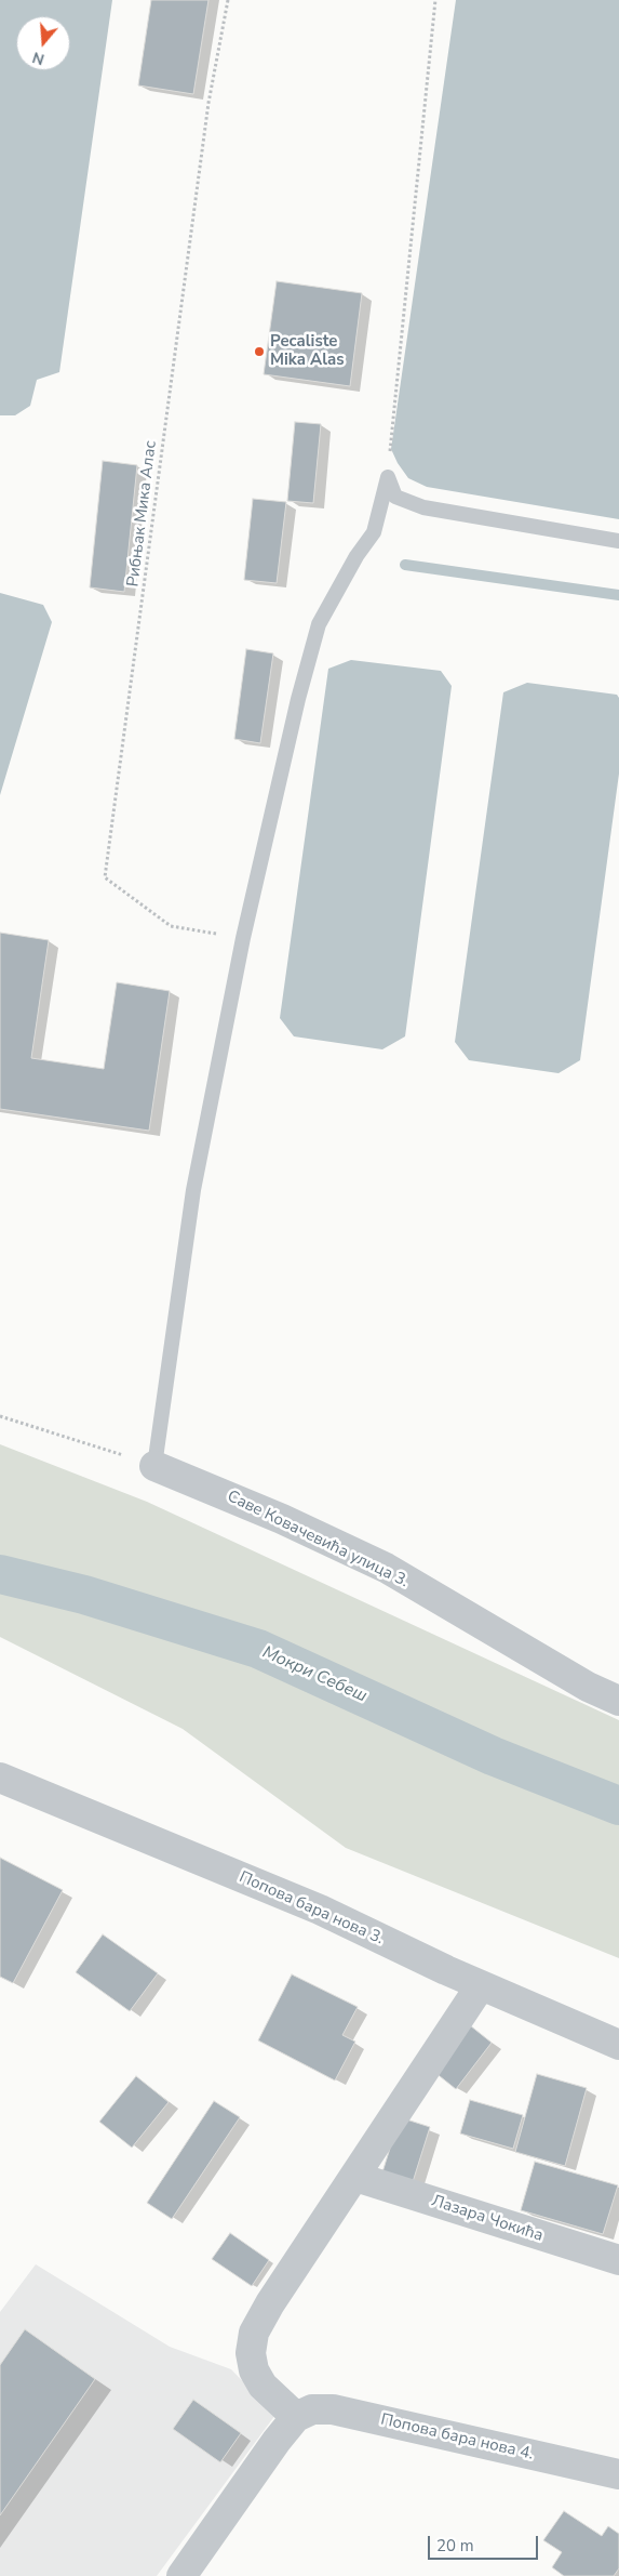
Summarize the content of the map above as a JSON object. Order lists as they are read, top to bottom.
{
  "streets": {
    "street": [
      "Саве Ковачевића улица 3.",
      "Попова бара нова 3.",
      "Лазара Чокића",
      "Попова бара нова 4."
    ],
    "path": ["Рибњак Мика Алас"]
  },
  "water": ["Мокри Себеш"],
  "places": ["Pecaliste Mika Alas"],
  "scale_bar": "20 m",
  "north": "bottom"
}
